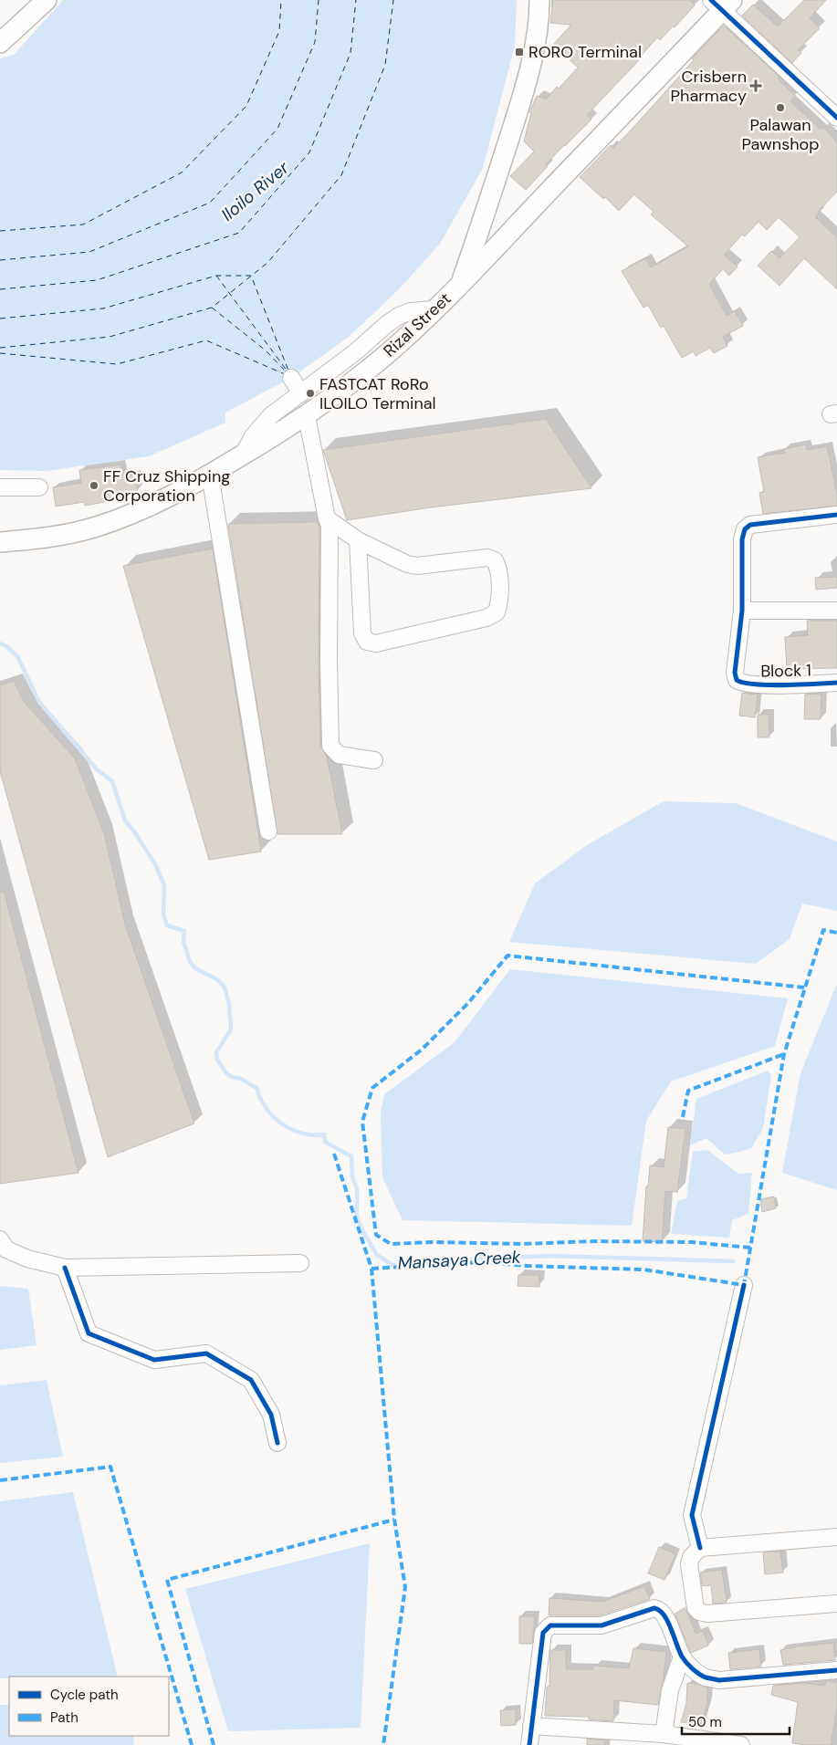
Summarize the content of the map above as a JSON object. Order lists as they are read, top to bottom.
{
  "streets": {
    "main road": ["Rizal Street"],
    "street": ["Block 1"]
  },
  "water": ["Iloilo River", "Mansaya Creek"],
  "places": {
    "transit": ["RORO Terminal"],
    "health": ["Crisbern Pharmacy"],
    "other": ["Palawan Pawnshop", "FASTCAT RoRo ILOILO Terminal", "FF Cruz Shipping Corporation"]
  },
  "legend": ["Cycle path", "Path"],
  "scale_bar": "50 m"
}
